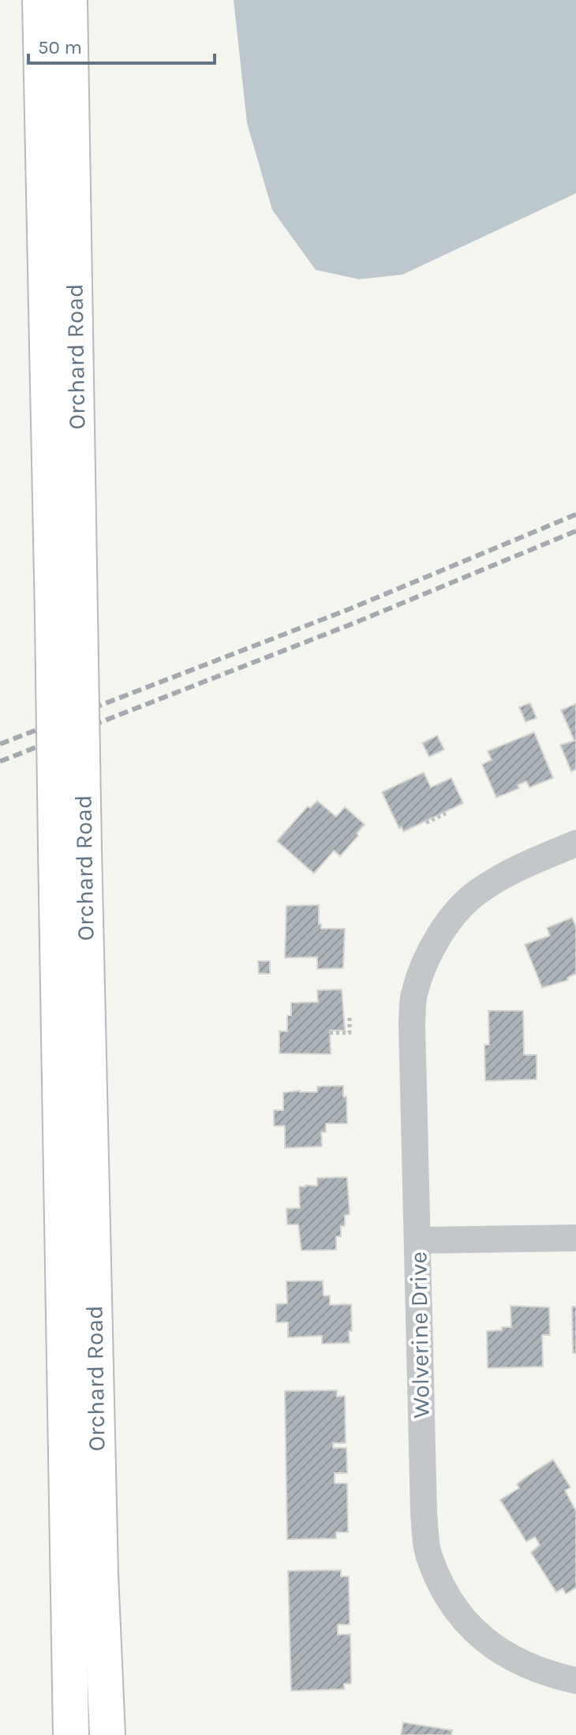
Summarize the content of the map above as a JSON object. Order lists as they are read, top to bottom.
{
  "streets": {
    "main road": ["Orchard Road"],
    "street": ["Wolverine Drive"]
  },
  "scale_bar": "50 m"
}
